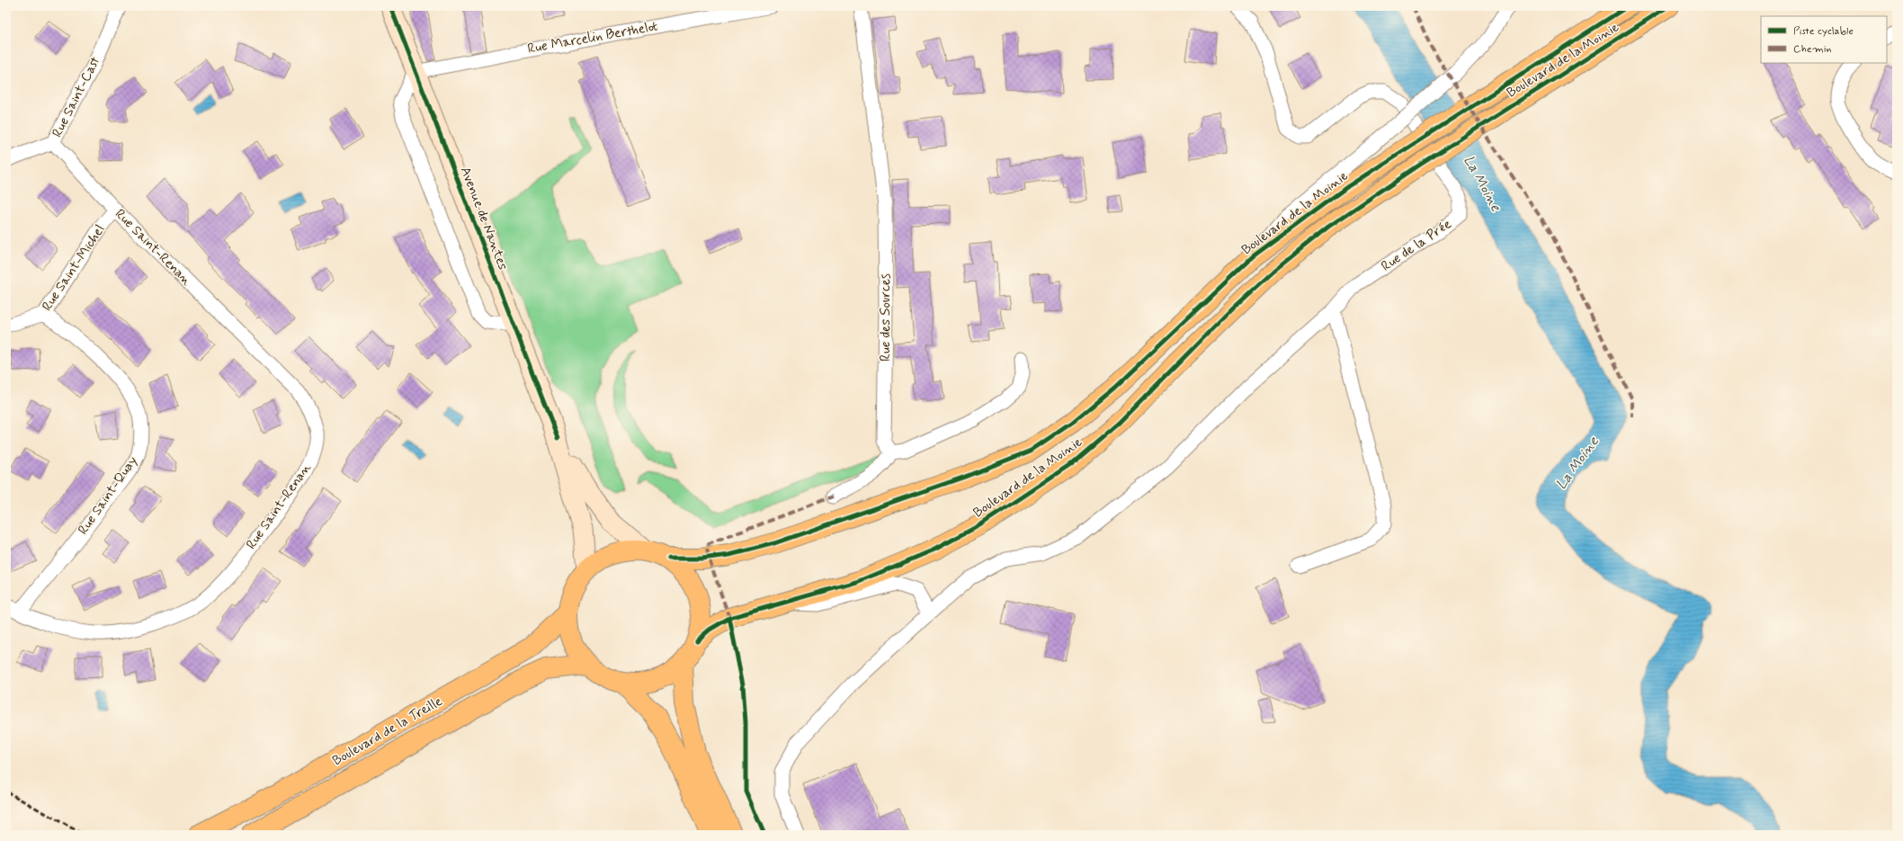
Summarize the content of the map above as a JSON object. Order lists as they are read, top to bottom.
{
  "streets": {
    "main road": ["Boulevard de la Moinie", "Avenue de Nantes", "Boulevard de la Treille"],
    "street": [
      "Rue Marcelin Berthelot",
      "Rue Saint-Cast",
      "Rue de la Prée",
      "Rue Saint-Renan",
      "Rue Saint-Michel",
      "Rue des Sources",
      "Rue Saint-Quay"
    ]
  },
  "crossings": [
    ["Rue Marcelin Berthelot", "Avenue de Nantes"],
    ["Rue Saint-Cast", "Rue Saint-Renan"],
    ["Rue Saint-Renan", "Rue Saint-Michel"],
    ["Rue Saint-Renan", "Rue Saint-Quay"],
    ["Rue Saint-Michel", "Rue Saint-Quay"]
  ],
  "water": ["La Moine"],
  "legend": ["Piste cyclable", "Chemin"]
}
